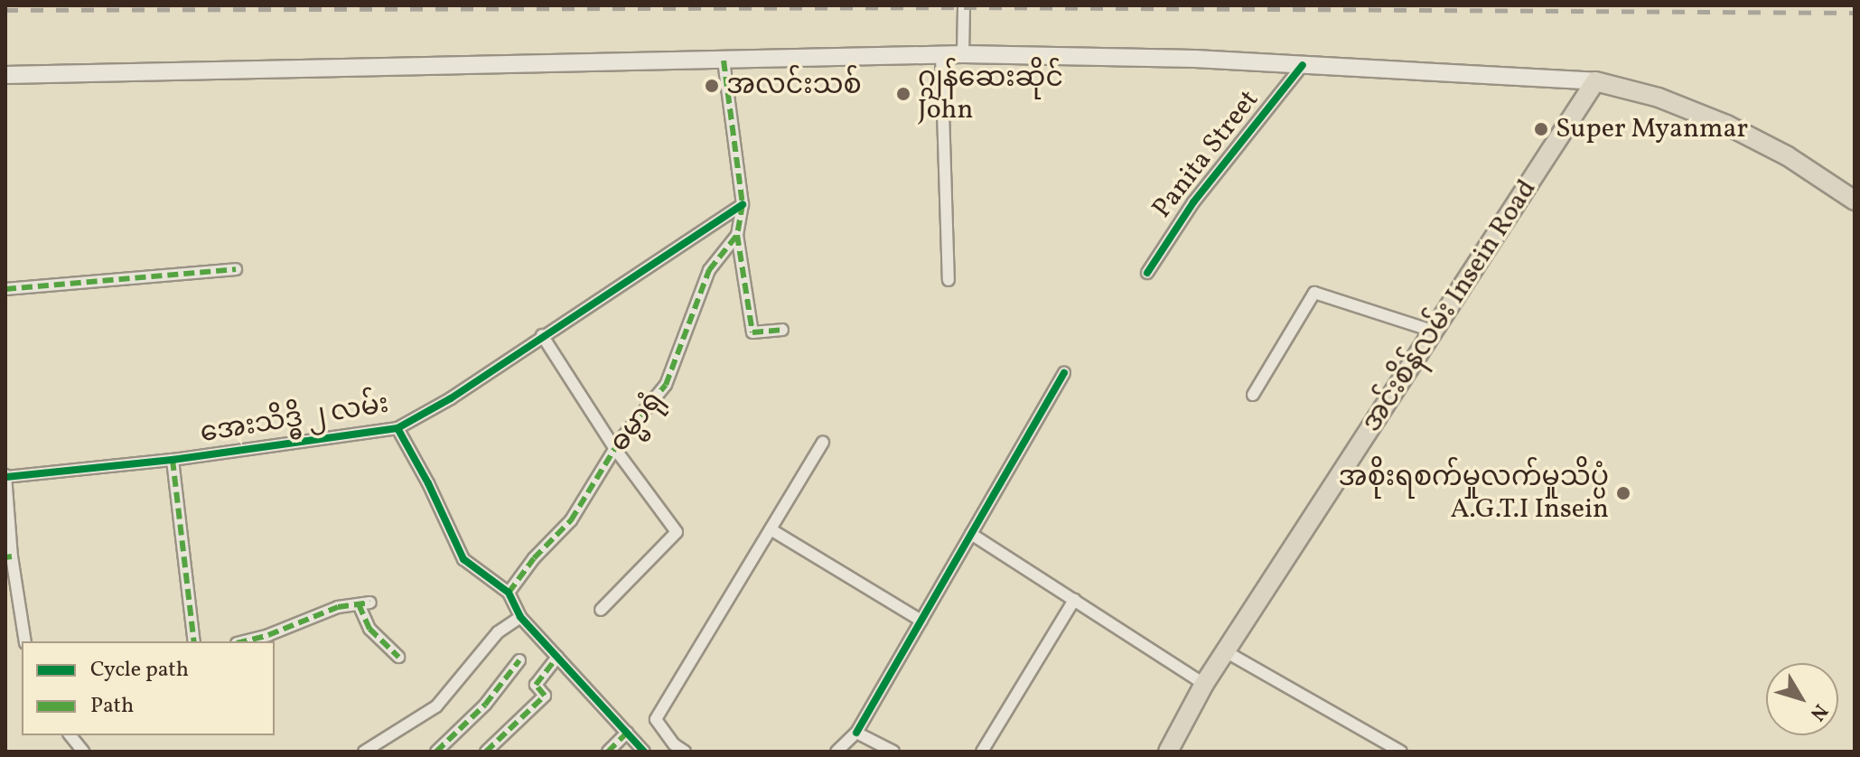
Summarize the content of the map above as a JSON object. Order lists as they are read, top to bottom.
{
  "streets": {
    "main road": ["အင်းစိန်လမ်း Insein Road"],
    "street": ["Panita Street", "အေးသိဒ္ဓိ ၂ လမ်း", "ဓမ္မာရုံ"]
  },
  "places": [
    "အလင်းသစ်",
    "ဂျွန်ဆေးဆိုင် John",
    "Super Myanmar",
    "အစိုးရစက်မှုလက်မှုသိပ္ပံ A.G.T.I Insein"
  ],
  "legend": ["Cycle path", "Path"],
  "north": "bottom right"
}
